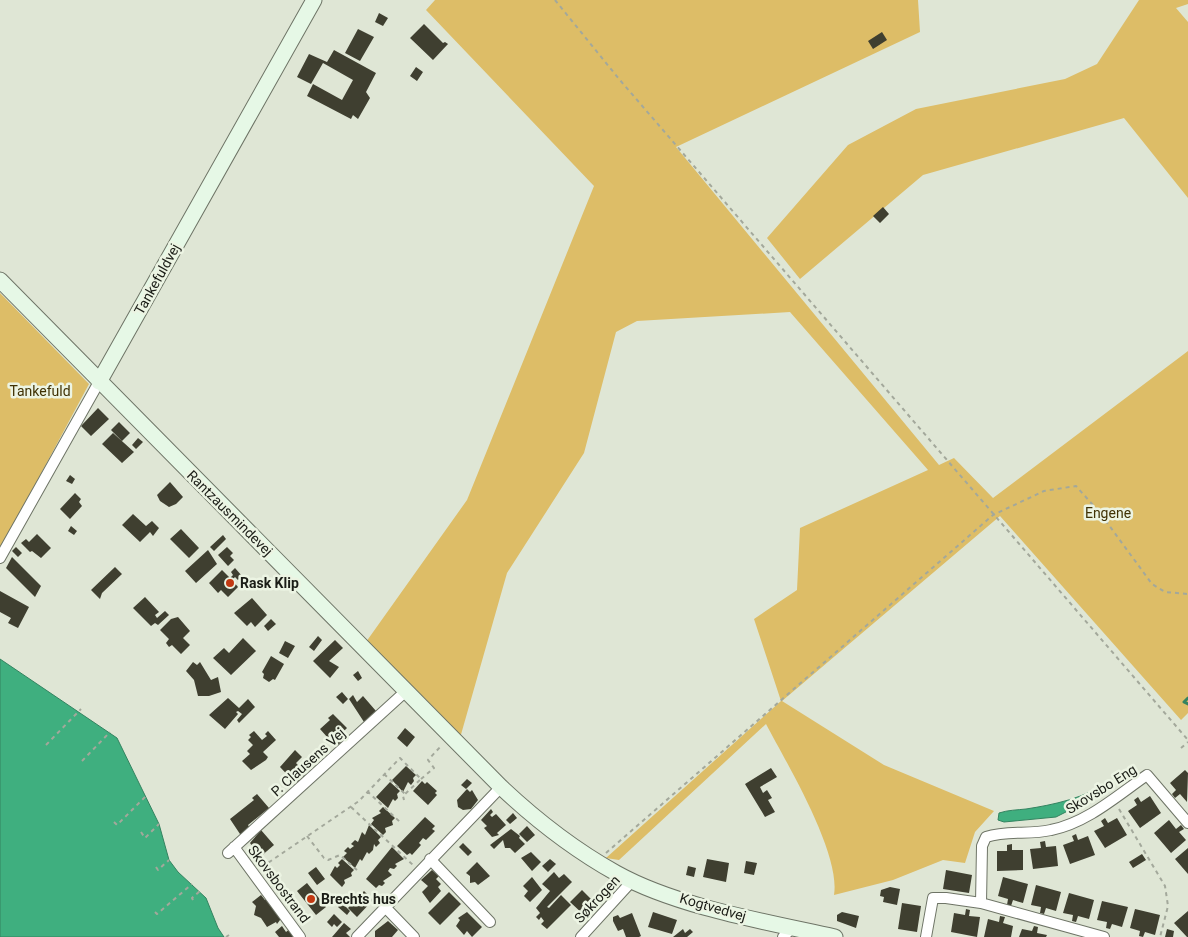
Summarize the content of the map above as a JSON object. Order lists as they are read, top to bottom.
{
  "streets": {
    "street": [
      "Tankefuldvej",
      "Rantzausmindevej",
      "P. Clausens Vej",
      "Skovsbo Eng",
      "Skovsbostrand",
      "Søkrogen",
      "Kogtvedvej"
    ]
  },
  "crossings": [
    ["Tankefuldvej", "Rantzausmindevej"],
    ["Rantzausmindevej", "P. Clausens Vej"],
    ["Rantzausmindevej", "Kogtvedvej"],
    ["P. Clausens Vej", "Skovsbostrand"],
    ["Søkrogen", "Kogtvedvej"]
  ],
  "parks": ["Tankefuld", "Engene"],
  "places": ["Rask Klip", "Brechts hus"]
}
